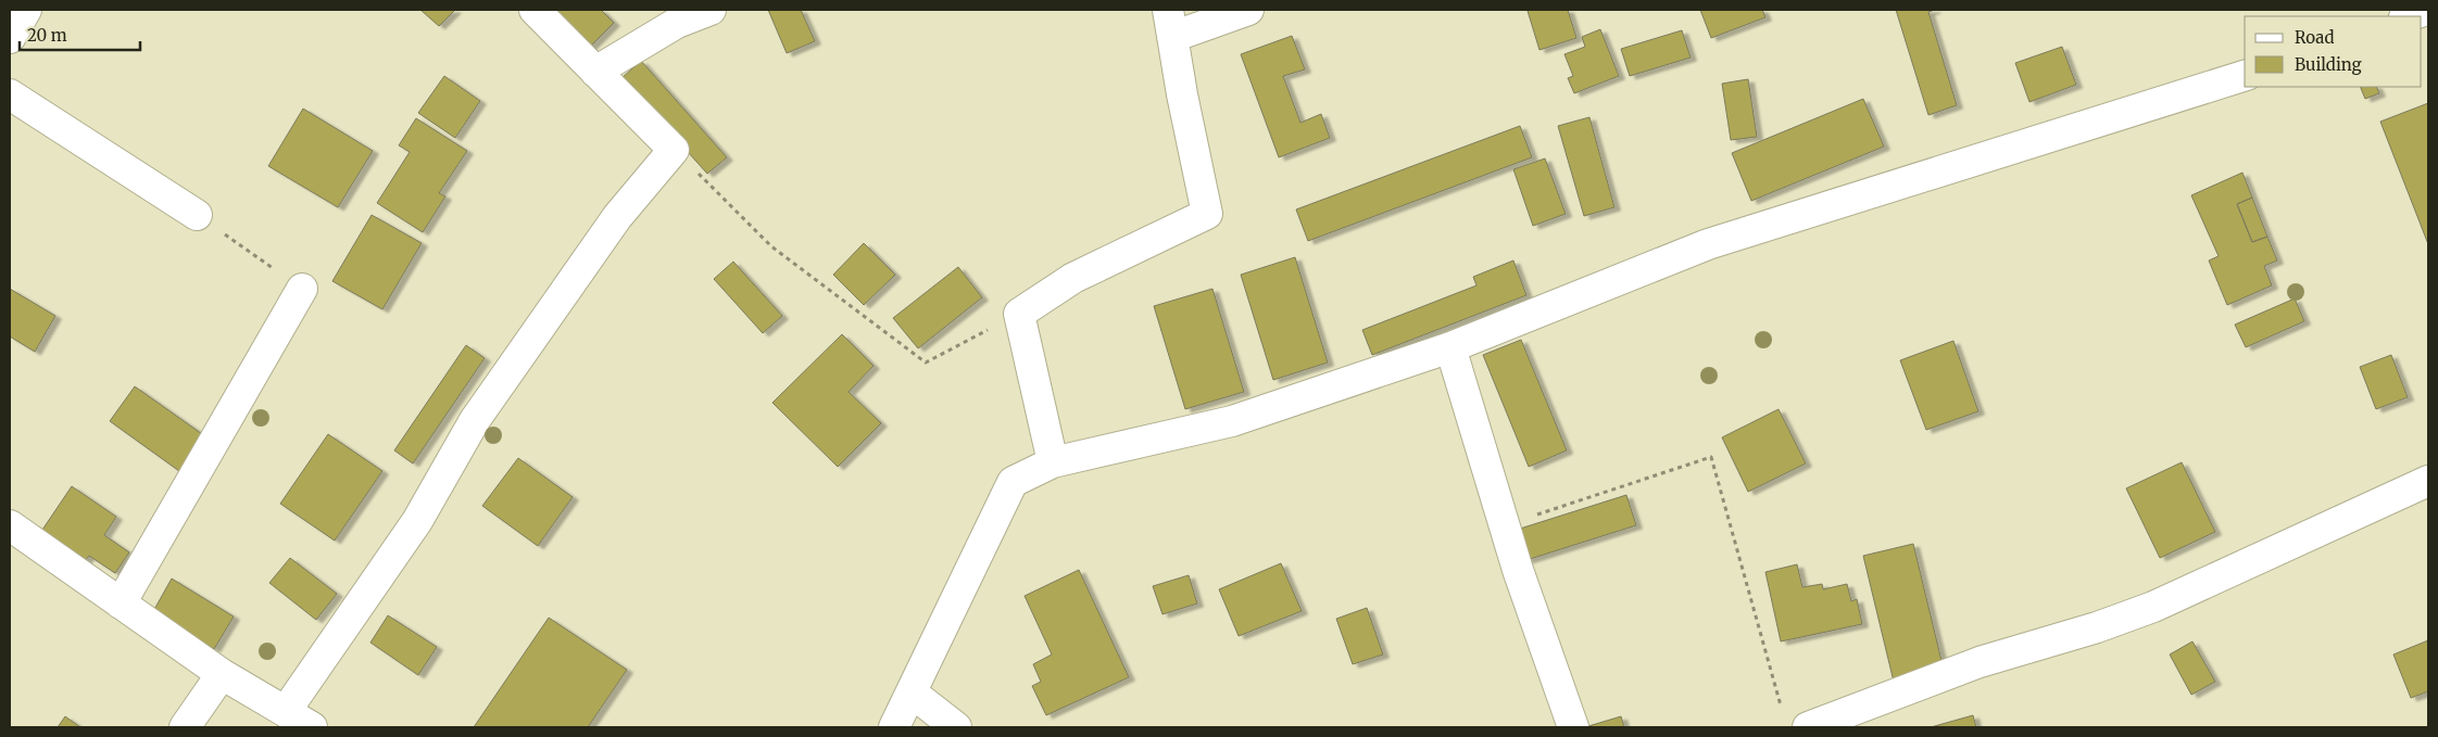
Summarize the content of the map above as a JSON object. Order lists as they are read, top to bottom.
{
  "legend": ["Road", "Building"],
  "scale_bar": "20 m"
}
